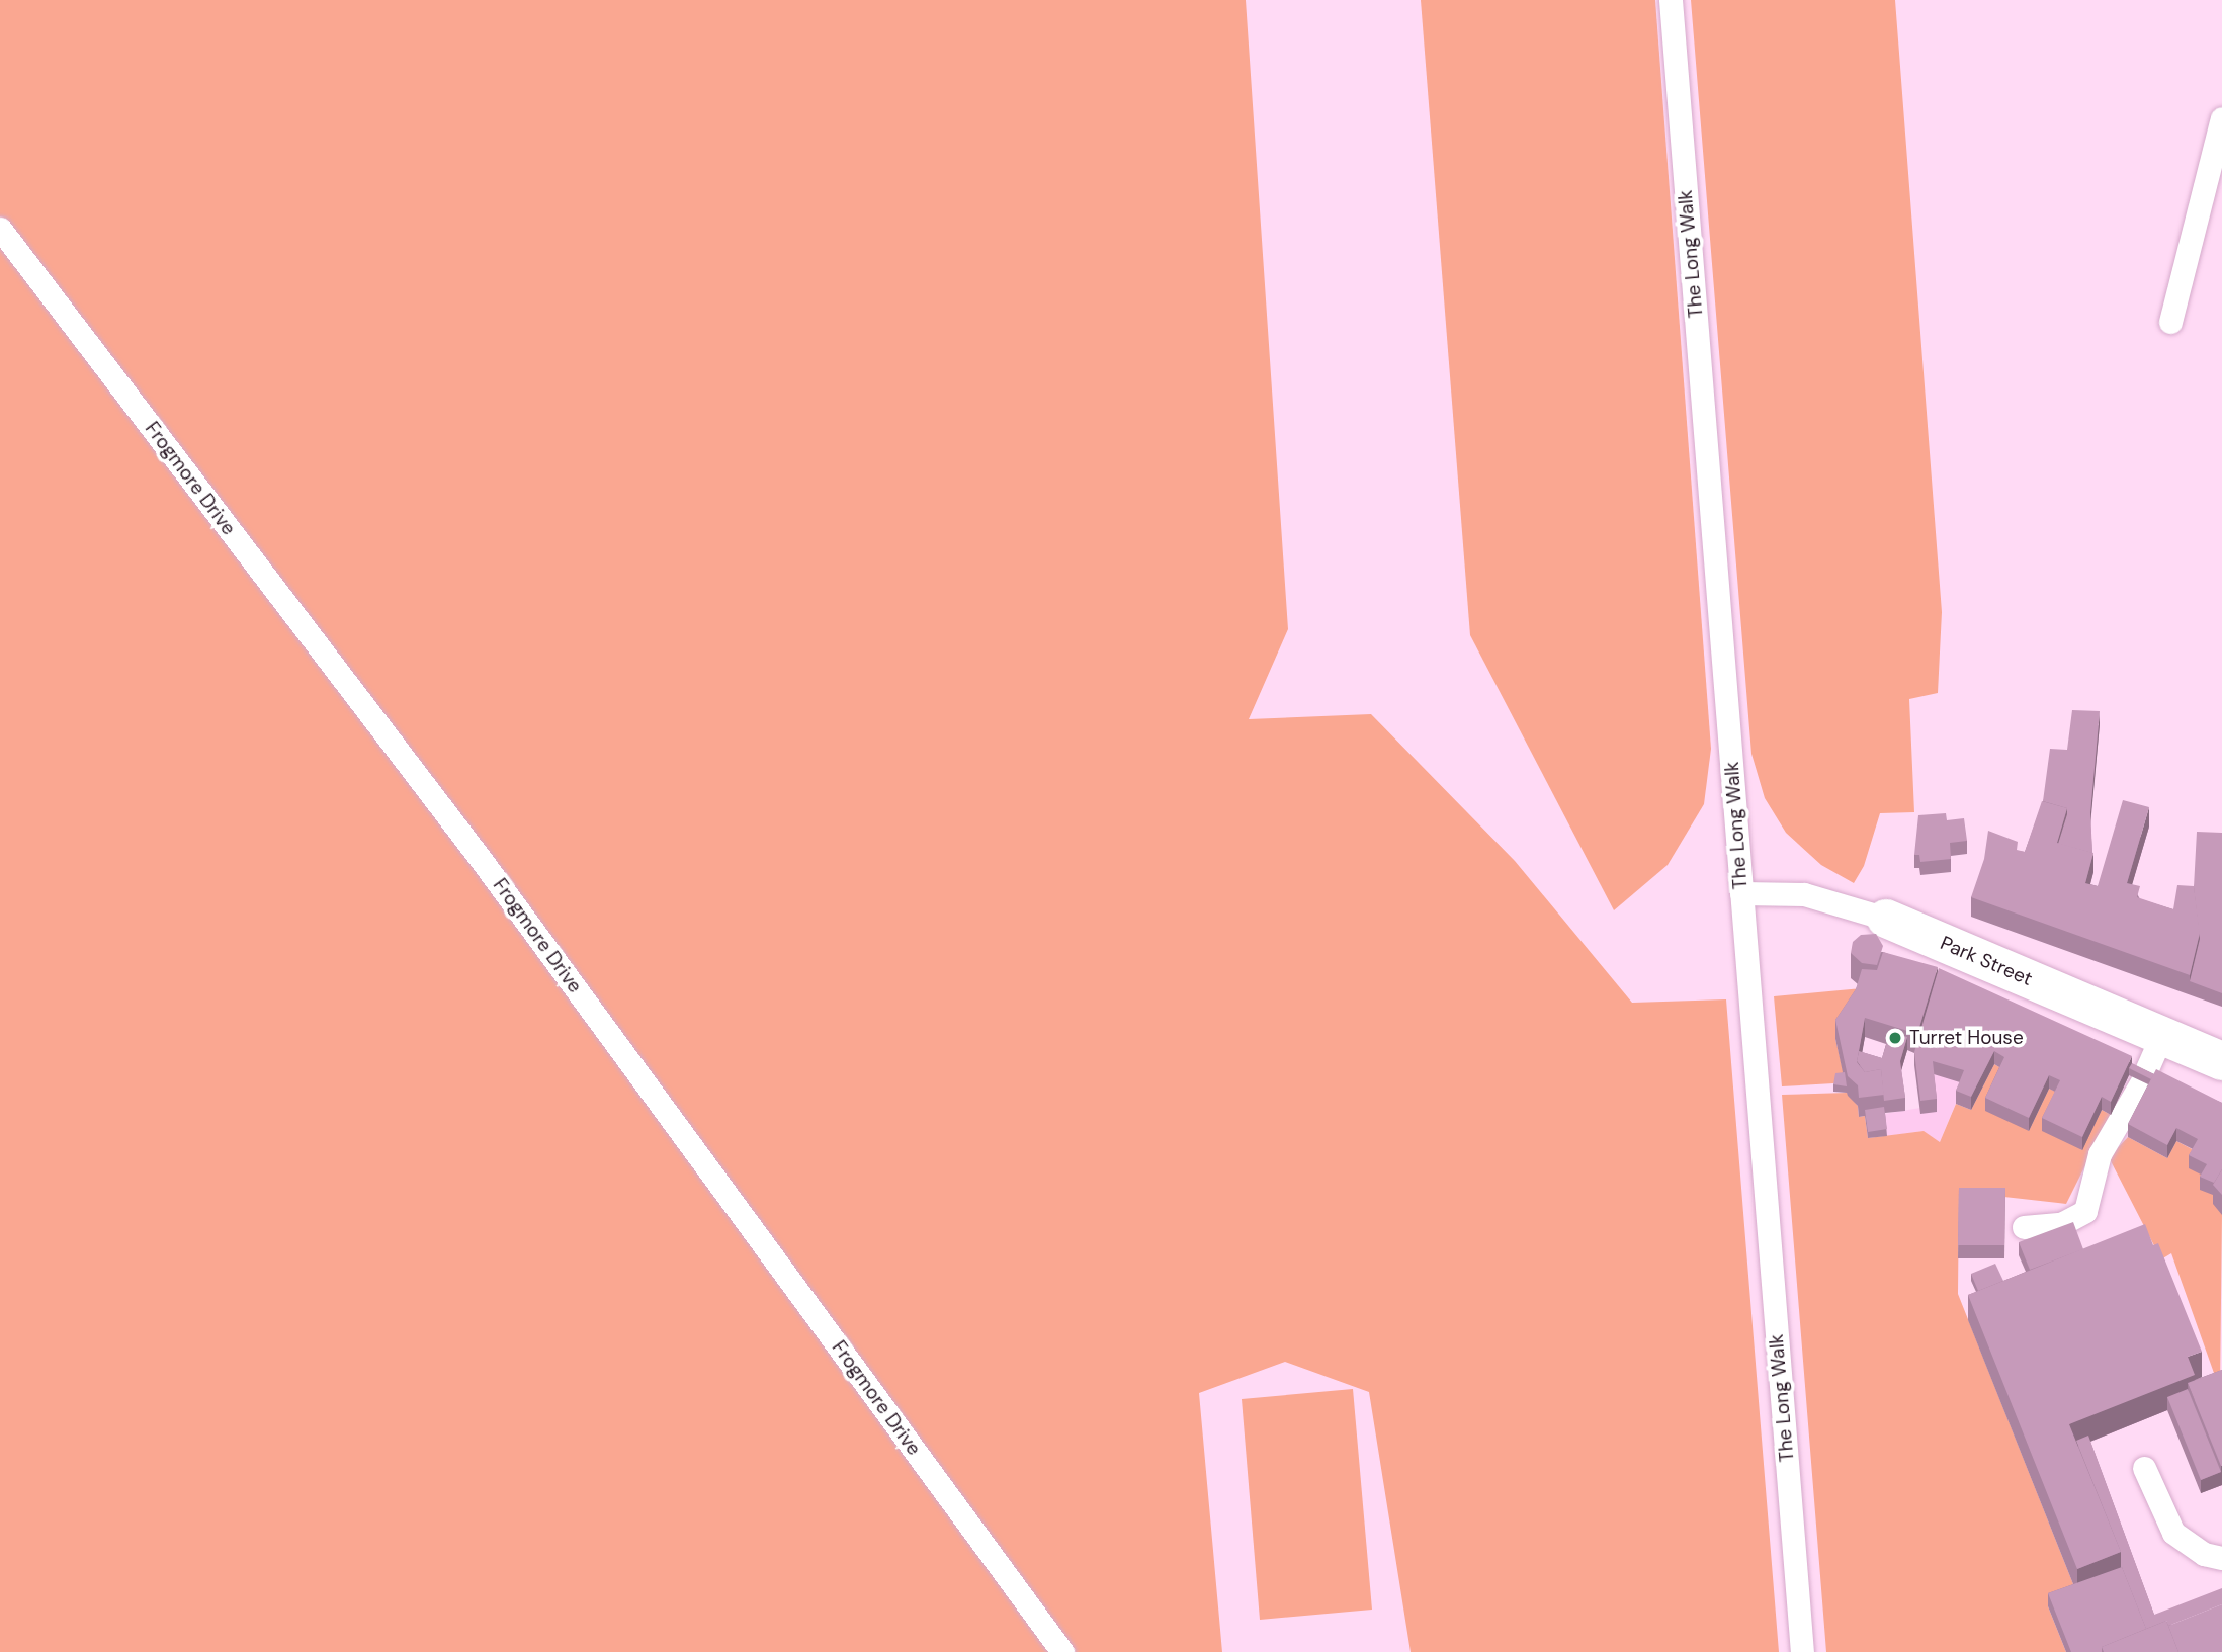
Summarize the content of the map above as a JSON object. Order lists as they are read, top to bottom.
{
  "streets": {
    "street": ["Park Street"],
    "lane": ["The Long Walk", "Frogmore Drive"]
  },
  "crossings": [
    ["The Long Walk", "Park Street"]
  ],
  "places": ["Turret House"]
}
